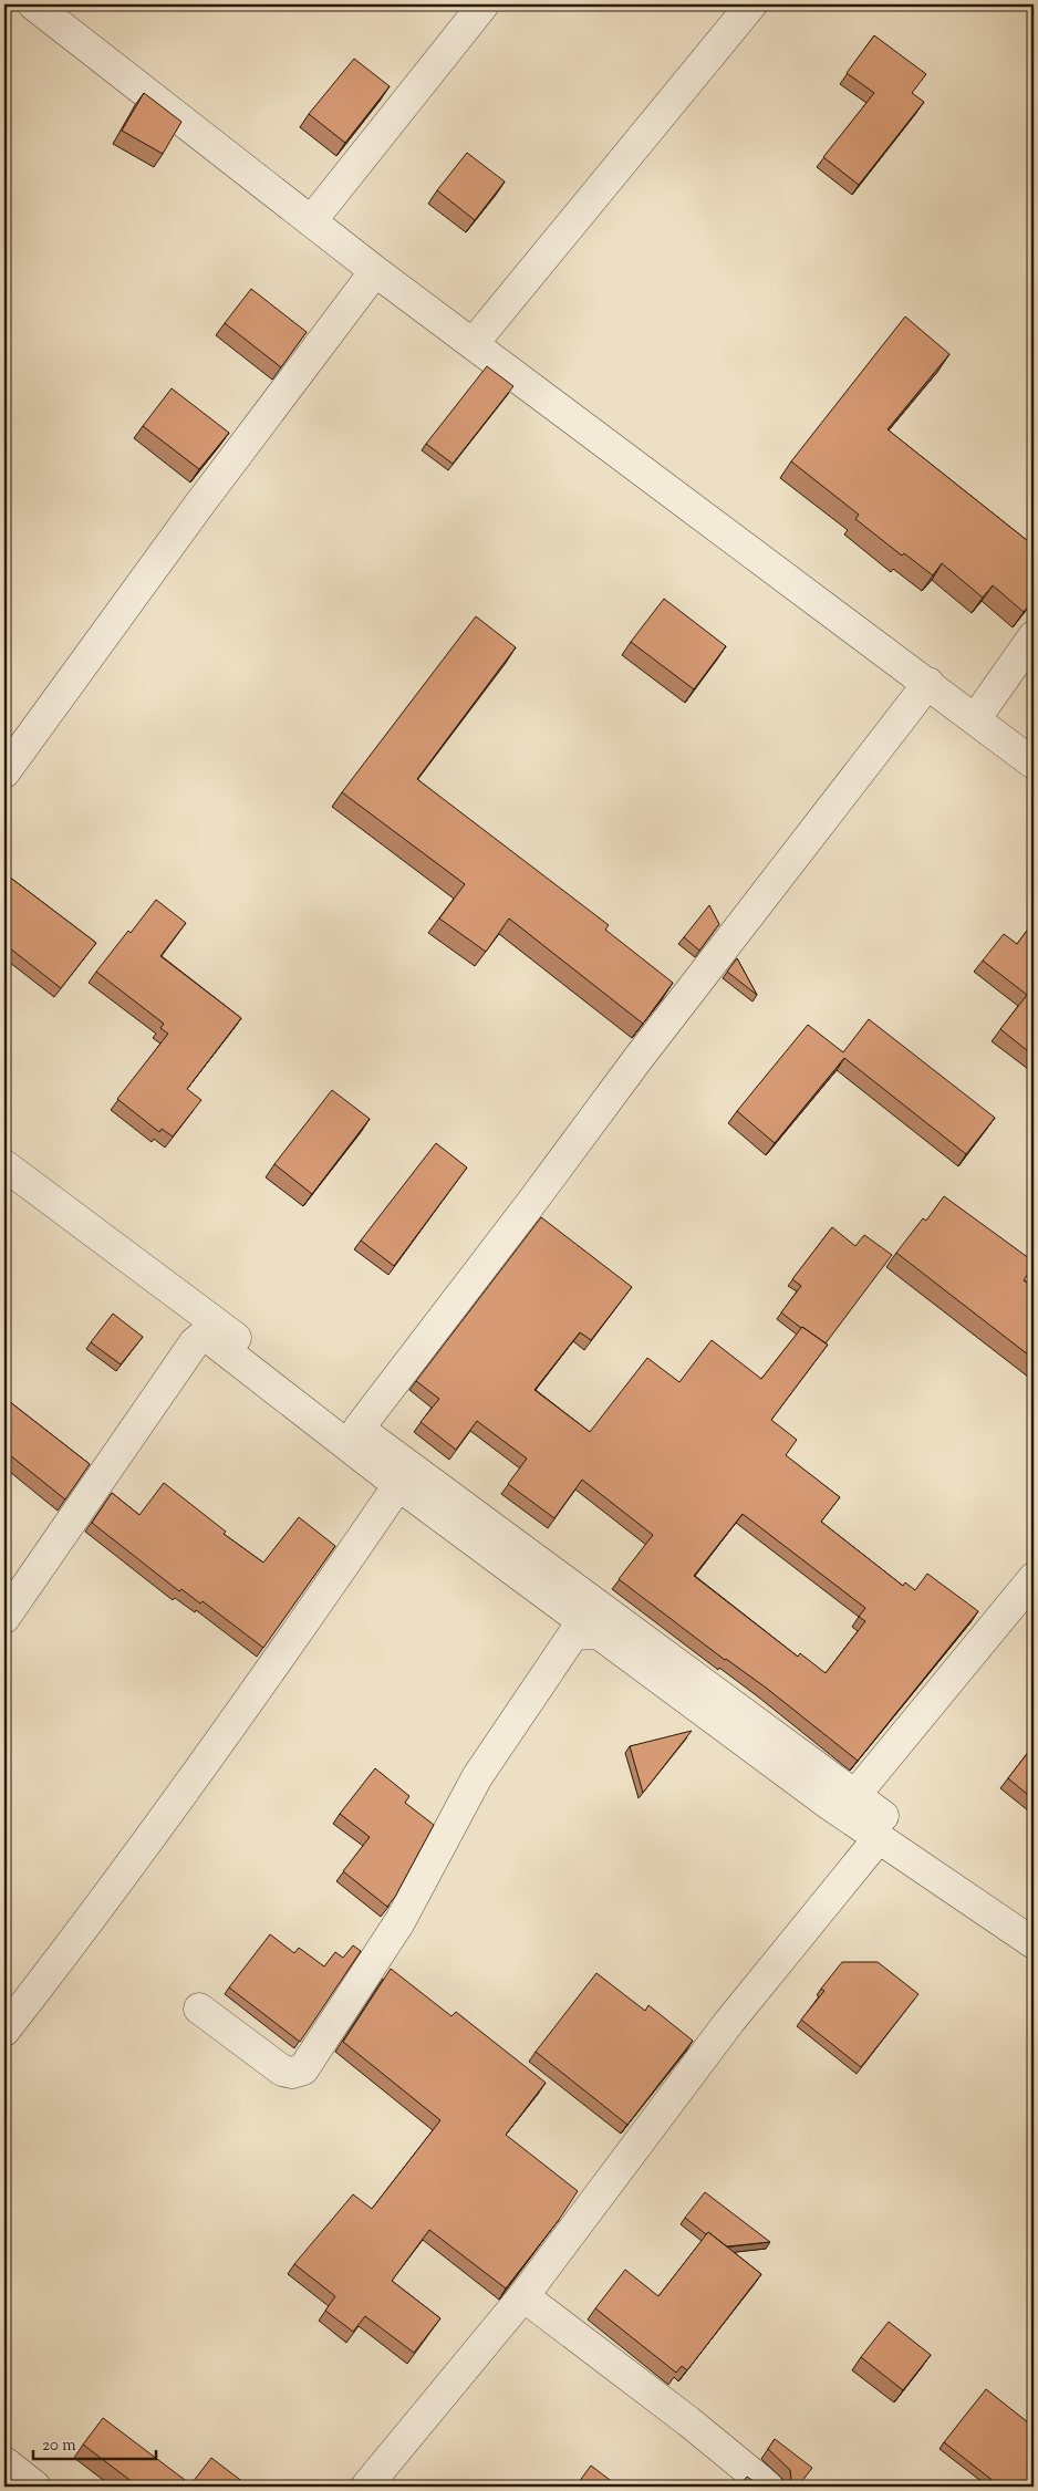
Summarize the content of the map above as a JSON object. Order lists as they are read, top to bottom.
{
  "scale_bar": "20 m"
}
